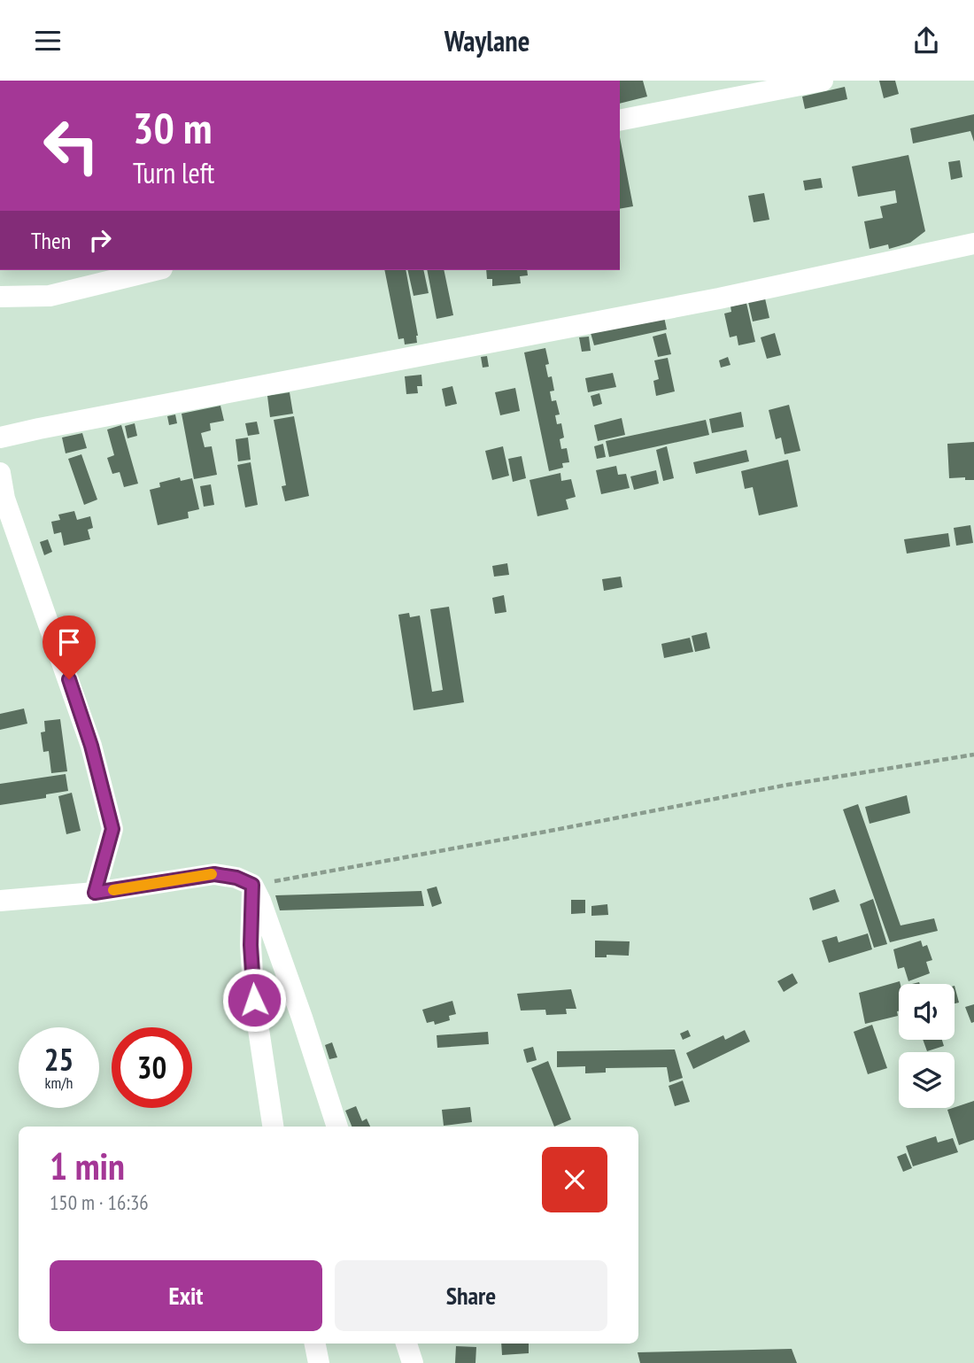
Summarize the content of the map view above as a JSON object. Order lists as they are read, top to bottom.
{
  "page": {
    "header": "Waylane",
    "turn": ["30 m", "Turn left"],
    "then": "Then",
    "speed": "25 km/h",
    "limit": "30",
    "heading": ["1 min", "150 m · 16:36"],
    "buttons": ["Exit", "Share"]
  }
}
